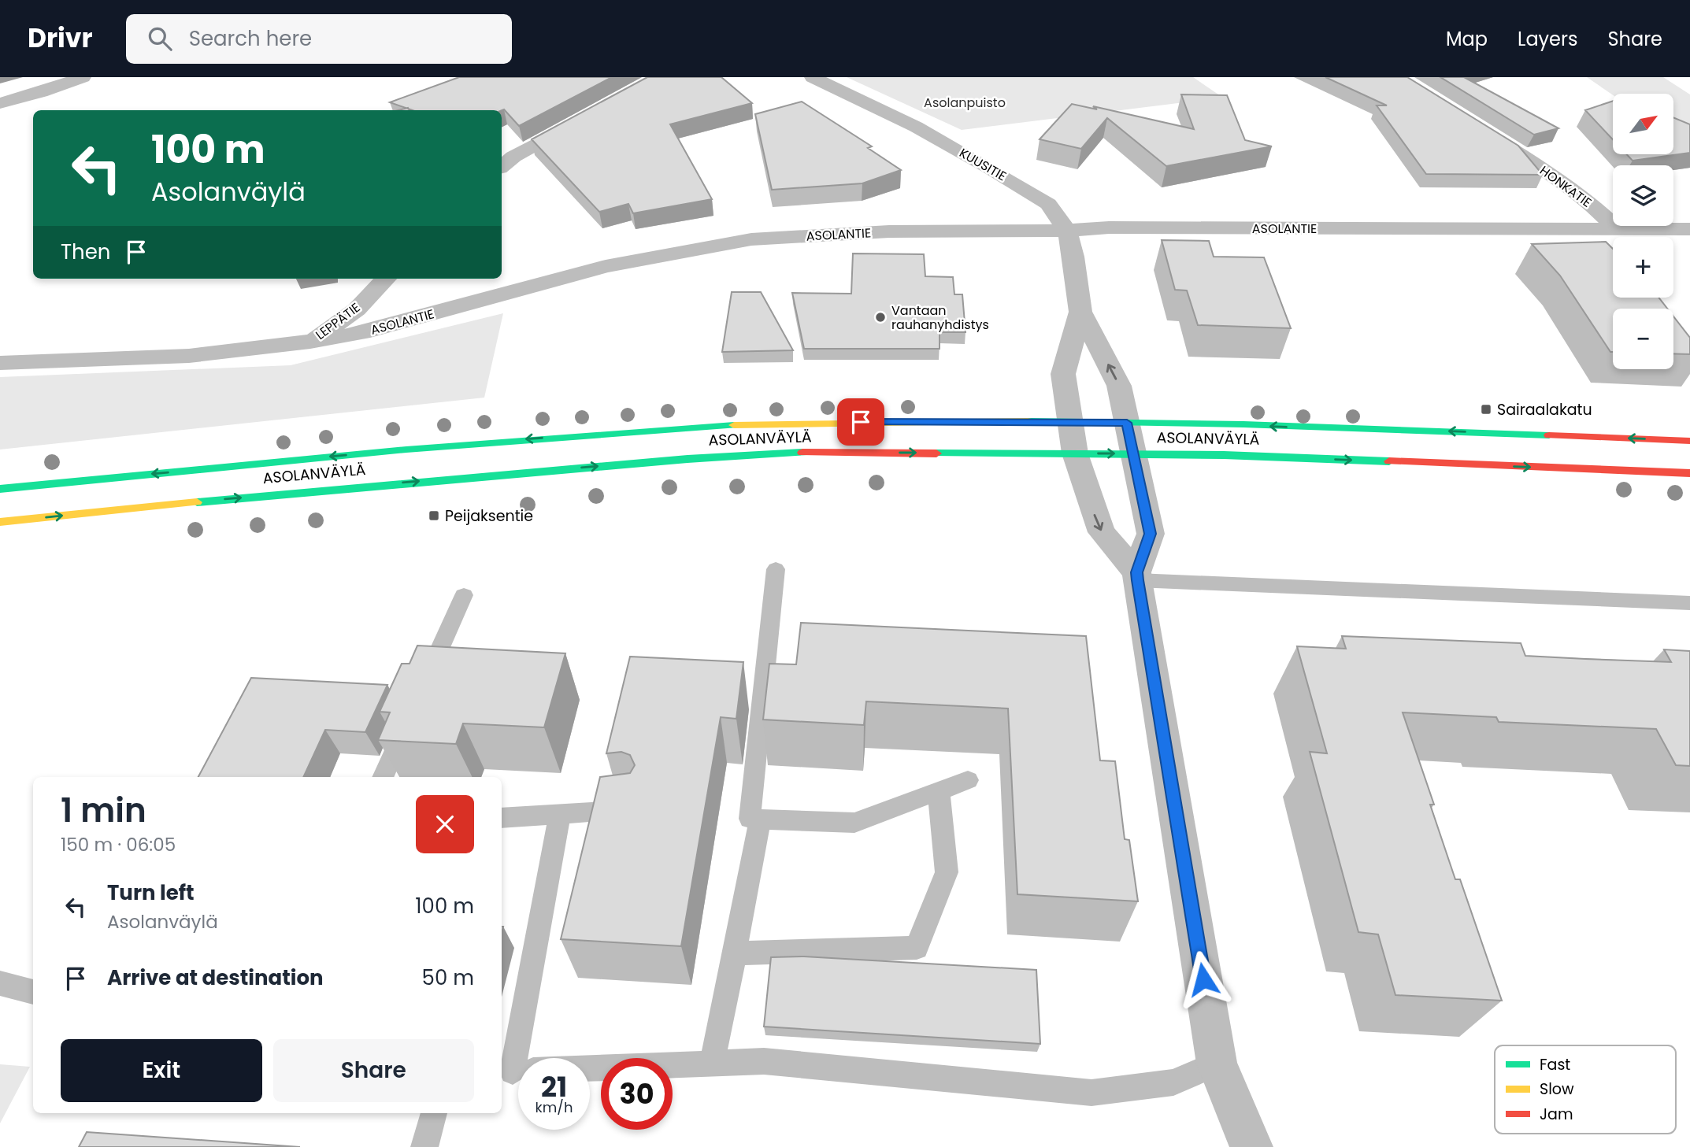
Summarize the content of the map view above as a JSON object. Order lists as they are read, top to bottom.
{
  "streets": {
    "main road": ["ASOLANVÄYLÄ"],
    "street": [
      "KUUSITIE",
      "HONKATIE",
      "ASOLANTIE",
      "LEPPÄTIE"
    ]
  },
  "crossings": [
    ["KUUSITIE", "ASOLANTIE"],
    ["KUUSITIE", "ASOLANVÄYLÄ"],
    ["HONKATIE", "ASOLANTIE"],
    ["ASOLANTIE", "LEPPÄTIE"]
  ],
  "parks": ["Asolanpuisto"],
  "places": {
    "other": ["Vantaan rauhanyhdistys"],
    "transit": ["Sairaalakatu", "Peijaksentie"]
  },
  "legend": ["Fast", "Slow", "Jam"],
  "north": "top right",
  "page": {
    "header": "Drivr",
    "search": "Search here",
    "nav": ["Map", "Layers", "Share"],
    "map_buttons": ["+", "−"],
    "turn": ["100 m", "Asolanväylä"],
    "then": "Then",
    "heading": ["1 min", "150 m · 06:05"],
    "list": [
      {
        "name": "Turn left",
        "note": "Asolanväylä",
        "value": "100 m"
      },
      {
        "name": "Arrive at destination",
        "value": "50 m"
      }
    ],
    "buttons": ["Exit", "Share"],
    "speed": "21 km/h",
    "limit": "30"
  }
}
